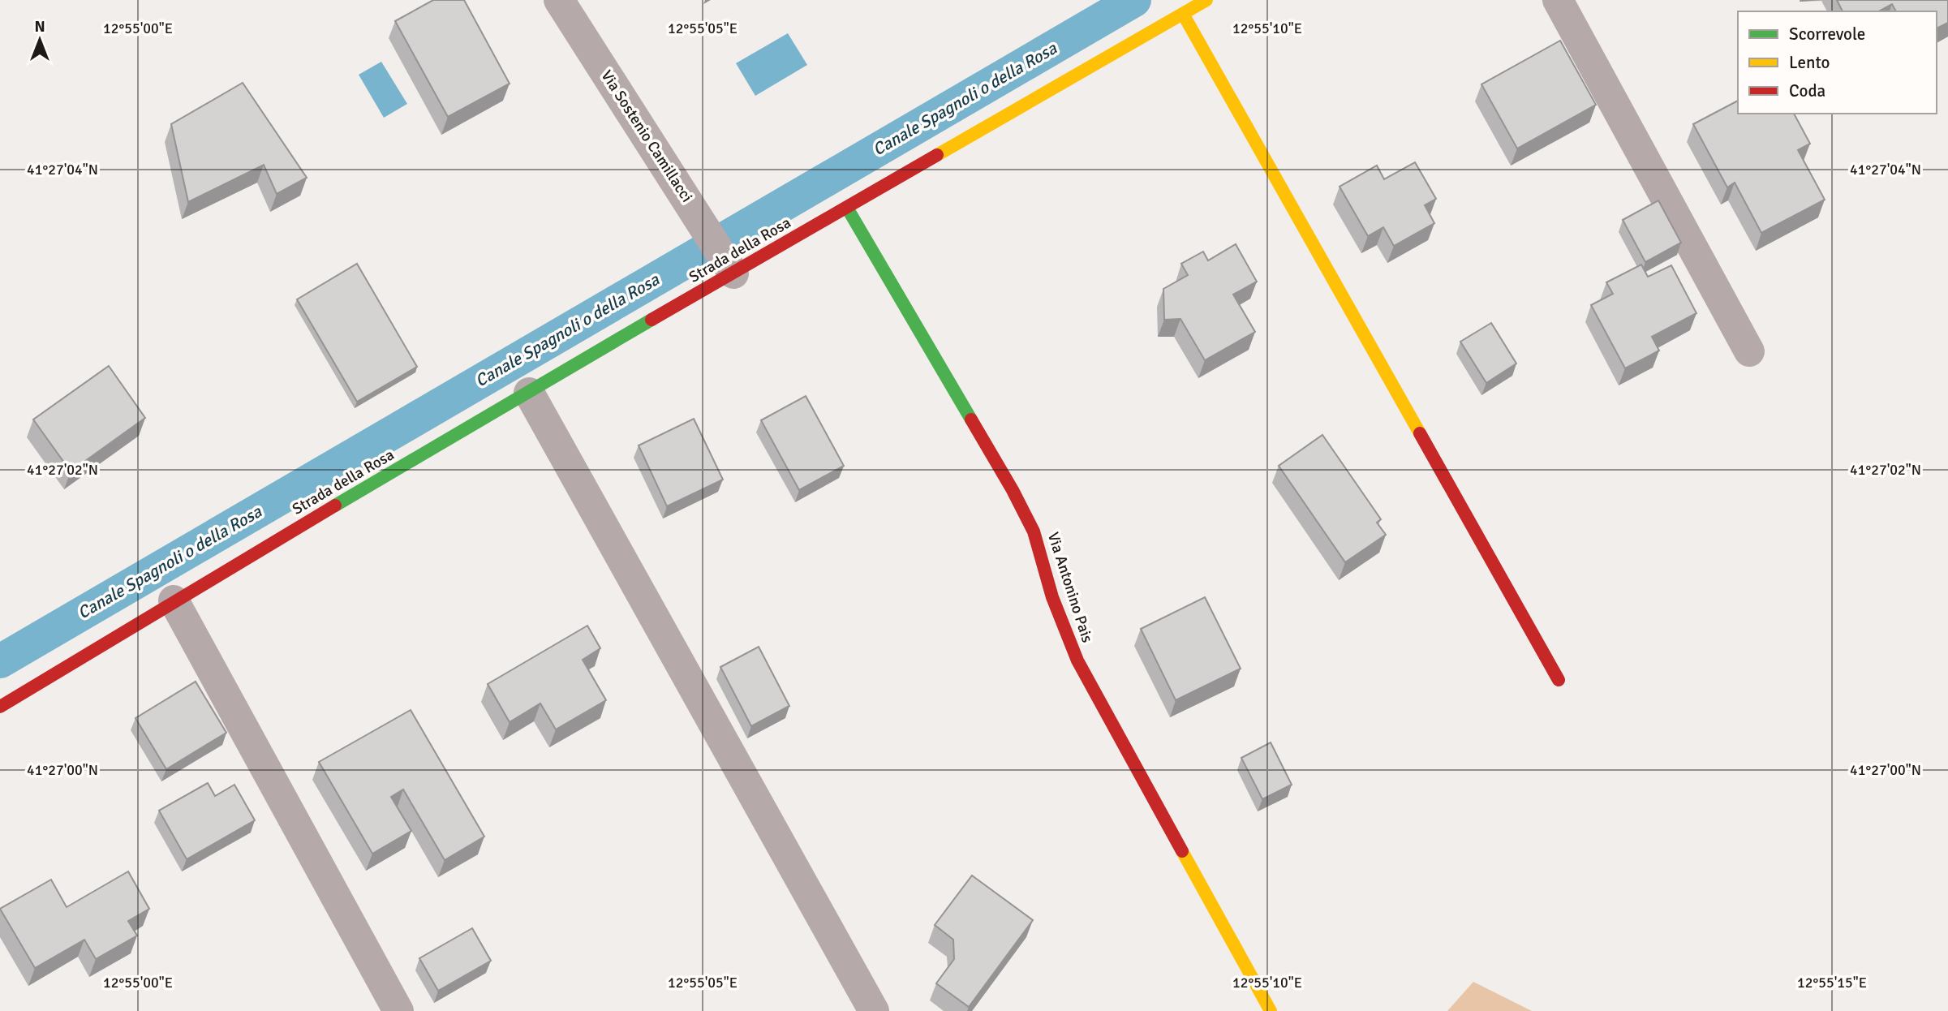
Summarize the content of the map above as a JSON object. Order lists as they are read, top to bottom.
{
  "streets": {
    "street": ["Via Sostenio Camillacci", "Strada della Rosa", "Via Antonino Pais"]
  },
  "crossings": [
    ["Via Sostenio Camillacci", "Strada della Rosa"],
    ["Strada della Rosa", "Via Antonino Pais"]
  ],
  "water": ["Canale Spagnoli o della Rosa"],
  "legend": ["Scorrevole", "Lento", "Coda"],
  "north": "top",
  "coordinates": [
    "12°55'00\"E",
    "12°55'05\"E",
    "12°55'10\"E",
    "41°27'04\"N",
    "41°27'02\"N",
    "41°27'00\"N",
    "12°55'15\"E"
  ]
}
